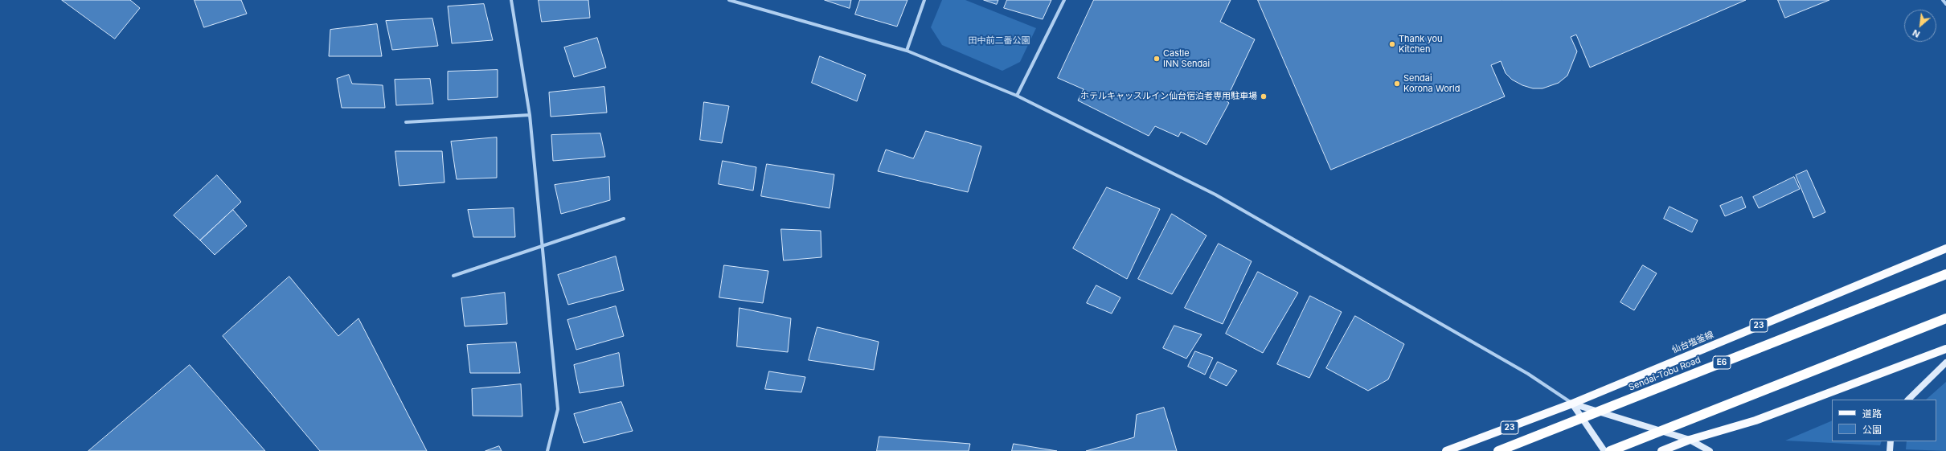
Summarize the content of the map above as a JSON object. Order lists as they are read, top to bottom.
{
  "streets": {
    "highway": ["E6", "Sendai-Tobu Road"],
    "main road": ["23", "仙台塩釜線"]
  },
  "parks": ["田中前二番公園"],
  "places": [
    "Thank you Kitchen",
    "Castle INN Sendai",
    "Sendai Korona World",
    "ホテルキャッスルイン仙台宿泊者専用駐車場"
  ],
  "legend": ["道路", "公園"],
  "north": "bottom left"
}
